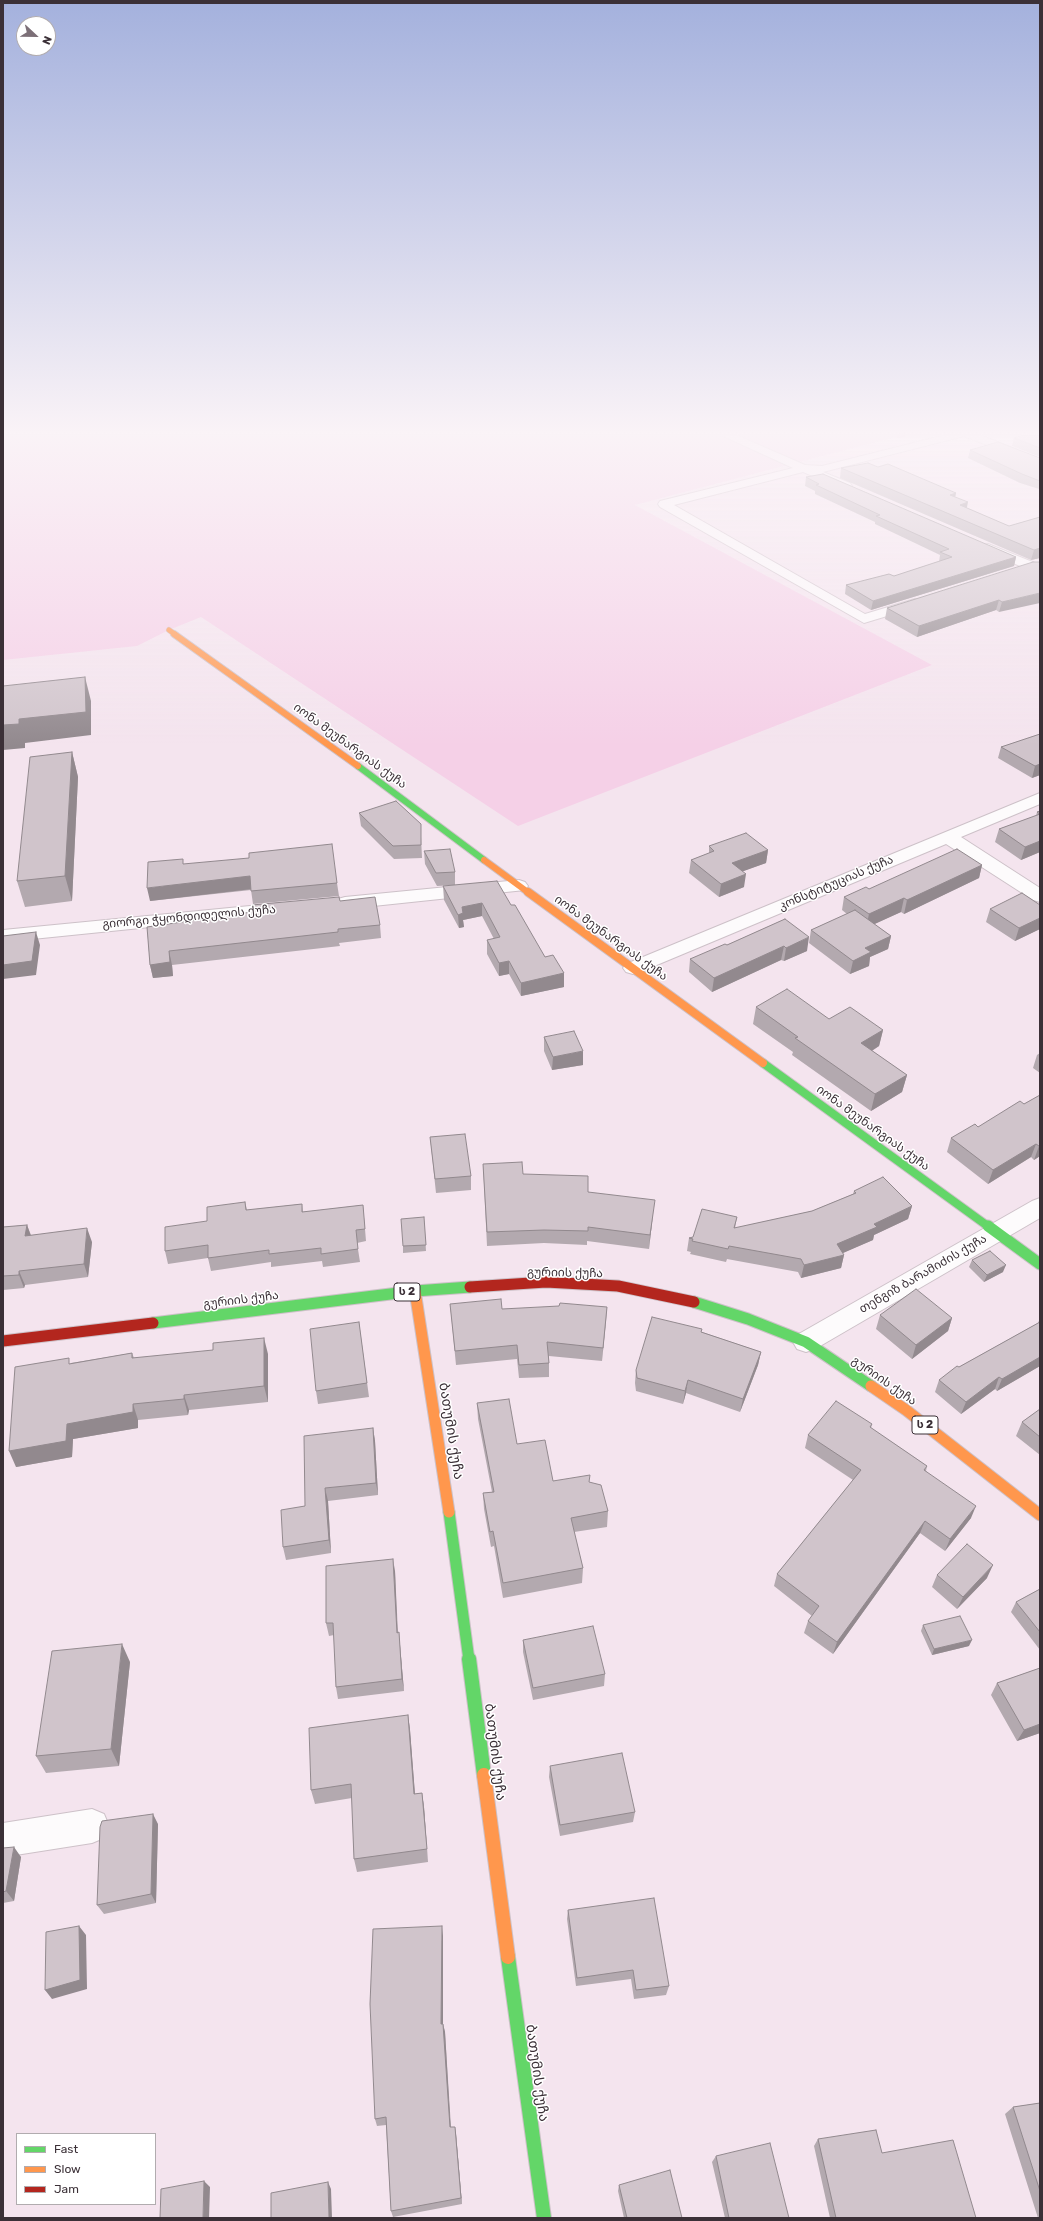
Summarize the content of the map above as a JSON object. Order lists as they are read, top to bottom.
{
  "streets": {
    "main road": [
      "იონა მეუნარგიას ქუჩა",
      "გურიის ქუჩა",
      "ს 2",
      "ბათუმის ქუჩა"
    ],
    "street": ["კონსტიტუციას ქუჩა", "გიორგი ჭყონდიდელის ქუჩა", "თენგიზ ბარამიძის ქუჩა"]
  },
  "crossings": [
    ["იონა მეუნარგიას ქუჩა", "კონსტიტუციას ქუჩა"],
    ["იონა მეუნარგიას ქუჩა", "თენგიზ ბარამიძის ქუჩა"],
    ["გურიის ქუჩა", "თენგიზ ბარამიძის ქუჩა"],
    ["გურიის ქუჩა", "ბათუმის ქუჩა"]
  ],
  "legend": ["Fast", "Slow", "Jam"],
  "north": "right"
}
